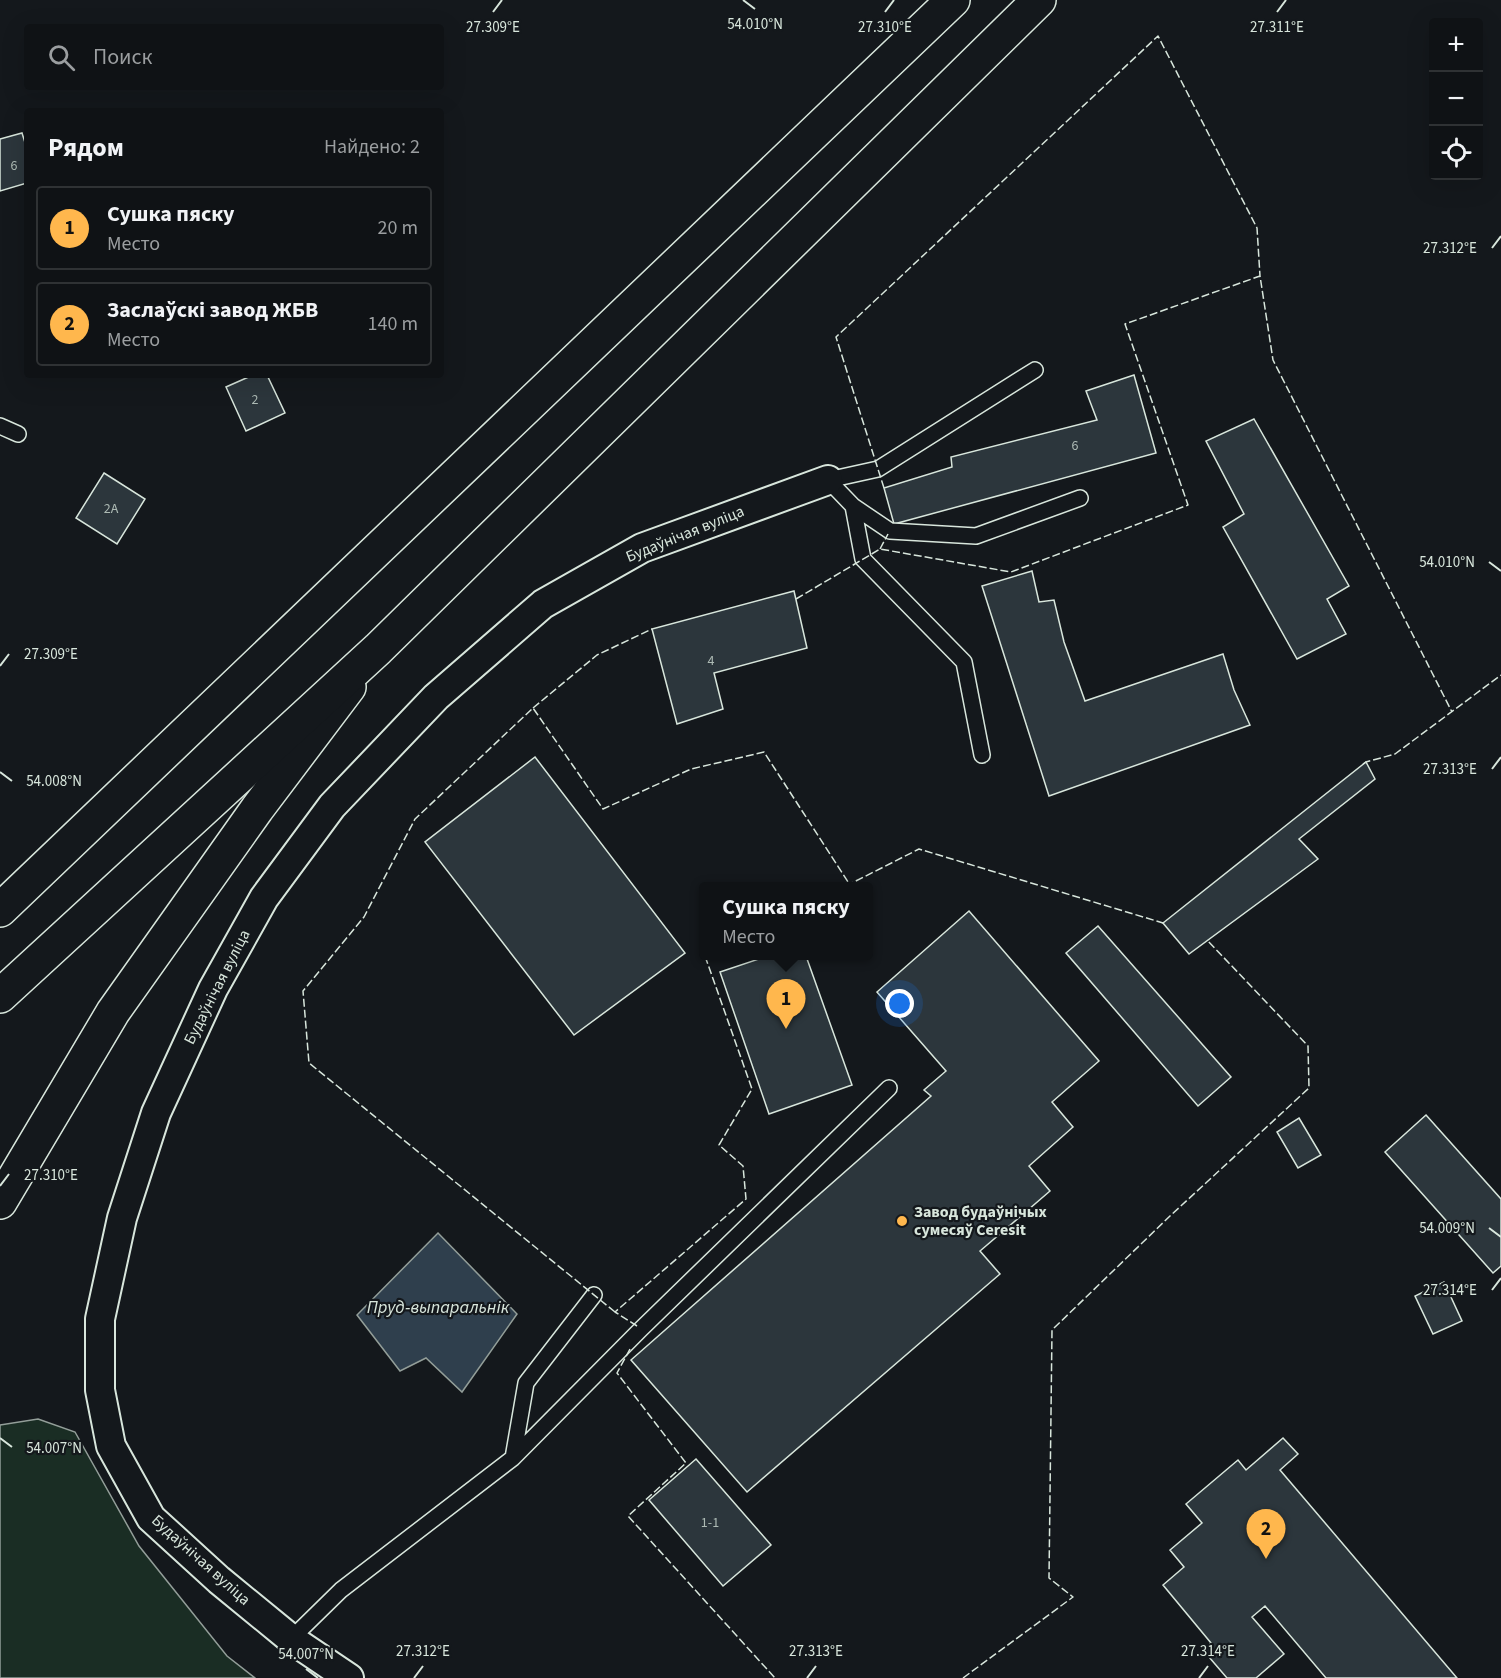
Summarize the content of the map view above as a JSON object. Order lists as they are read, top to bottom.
{
  "streets": {
    "street": ["Будаўнічая вуліца"]
  },
  "water": ["Пруд-выпаральнік"],
  "places": ["Завод будаўнічых сумесяў Ceresit"],
  "house_numbers": [
    "6",
    "2",
    "6",
    "2А",
    "4",
    "1-1"
  ],
  "page": {
    "map_buttons": ["+", "−"],
    "search": "Поиск",
    "heading": ["Рядом", "Найдено: 2"],
    "list": [
      {
        "mark": "1",
        "name": "Сушка пяску",
        "note": "Место",
        "value": "20 m"
      },
      {
        "mark": "2",
        "name": "Заслаўскі завод ЖБВ",
        "note": "Место",
        "value": "140 m"
      }
    ],
    "popup": ["Сушка пяску", "Место"],
    "pins": ["1", "2"]
  },
  "coordinates": [
    "54.010°N",
    "27.309°E",
    "27.310°E",
    "27.311°E",
    "27.312°E",
    "27.313°E",
    "54.008°N",
    "54.009°N",
    "27.314°E",
    "54.007°N"
  ]
}
